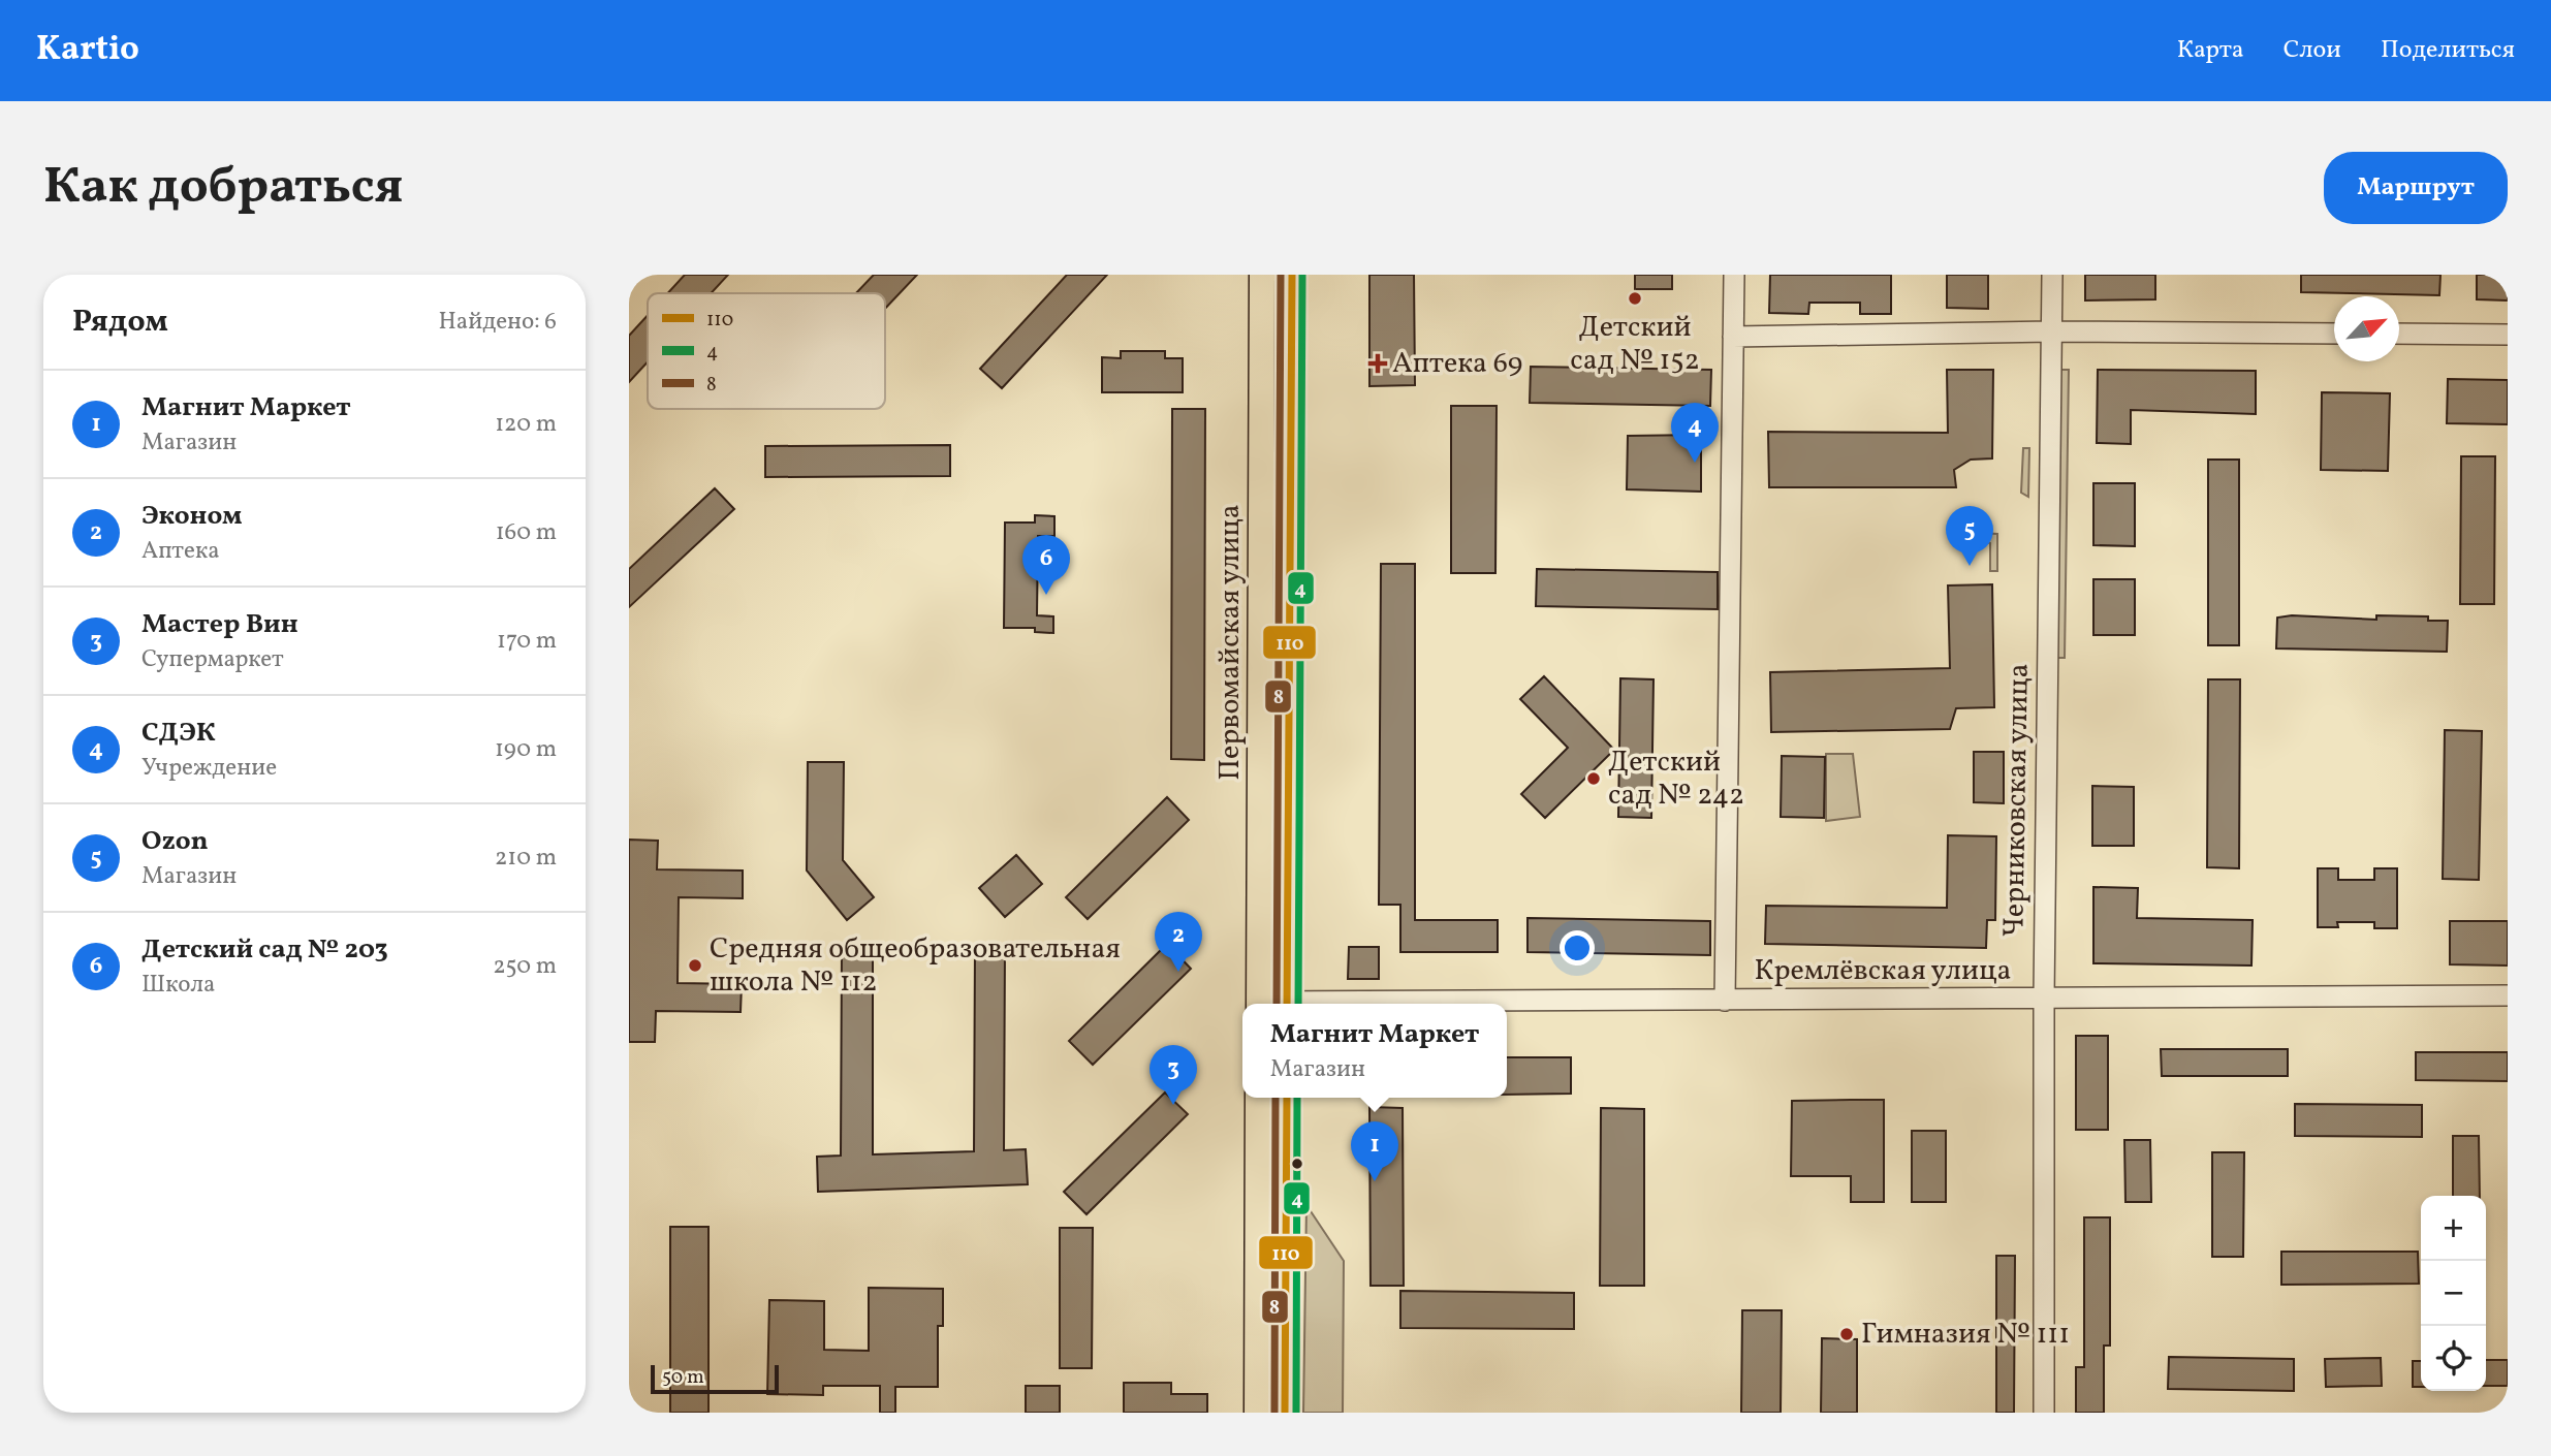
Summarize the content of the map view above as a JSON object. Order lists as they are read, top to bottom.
{
  "streets": {
    "main road": ["Первомайская улица"],
    "street": ["Черниковская улица", "Кремлёвская улица"]
  },
  "crossings": [
    ["Черниковская улица", "Кремлёвская улица"]
  ],
  "places": {
    "other": [
      "Детский сад № 152",
      "Детский сад № 242",
      "Средняя общеобразовательная школа № 112",
      "Гимназия № 111"
    ],
    "health": ["Аптека 69"]
  },
  "lines": ["transit line 110", "transit line 4", "transit line 8"],
  "legend": ["110", "4", "8"],
  "scale_bar": "50 m",
  "north": "top right",
  "page": {
    "header": "Kartio",
    "nav": ["Карта", "Слои", "Поделиться"],
    "buttons": "Маршрут",
    "title": "Как добраться",
    "heading": ["Рядом", "Найдено: 6"],
    "list": [
      {
        "mark": "1",
        "name": "Магнит Маркет",
        "note": "Магазин",
        "value": "120 m"
      },
      {
        "mark": "2",
        "name": "Эконом",
        "note": "Аптека",
        "value": "160 m"
      },
      {
        "mark": "3",
        "name": "Мастер Вин",
        "note": "Супермаркет",
        "value": "170 m"
      },
      {
        "mark": "4",
        "name": "СДЭК",
        "note": "Учреждение",
        "value": "190 m"
      },
      {
        "mark": "5",
        "name": "Ozon",
        "note": "Магазин",
        "value": "210 m"
      },
      {
        "mark": "6",
        "name": "Детский сад № 203",
        "note": "Школа",
        "value": "250 m"
      }
    ],
    "pins": [
      "4",
      "5",
      "6",
      "2",
      "3",
      "1"
    ],
    "popup": ["Магнит Маркет", "Магазин"],
    "map_buttons": ["+", "−"],
    "scale": "50 m"
  }
}
